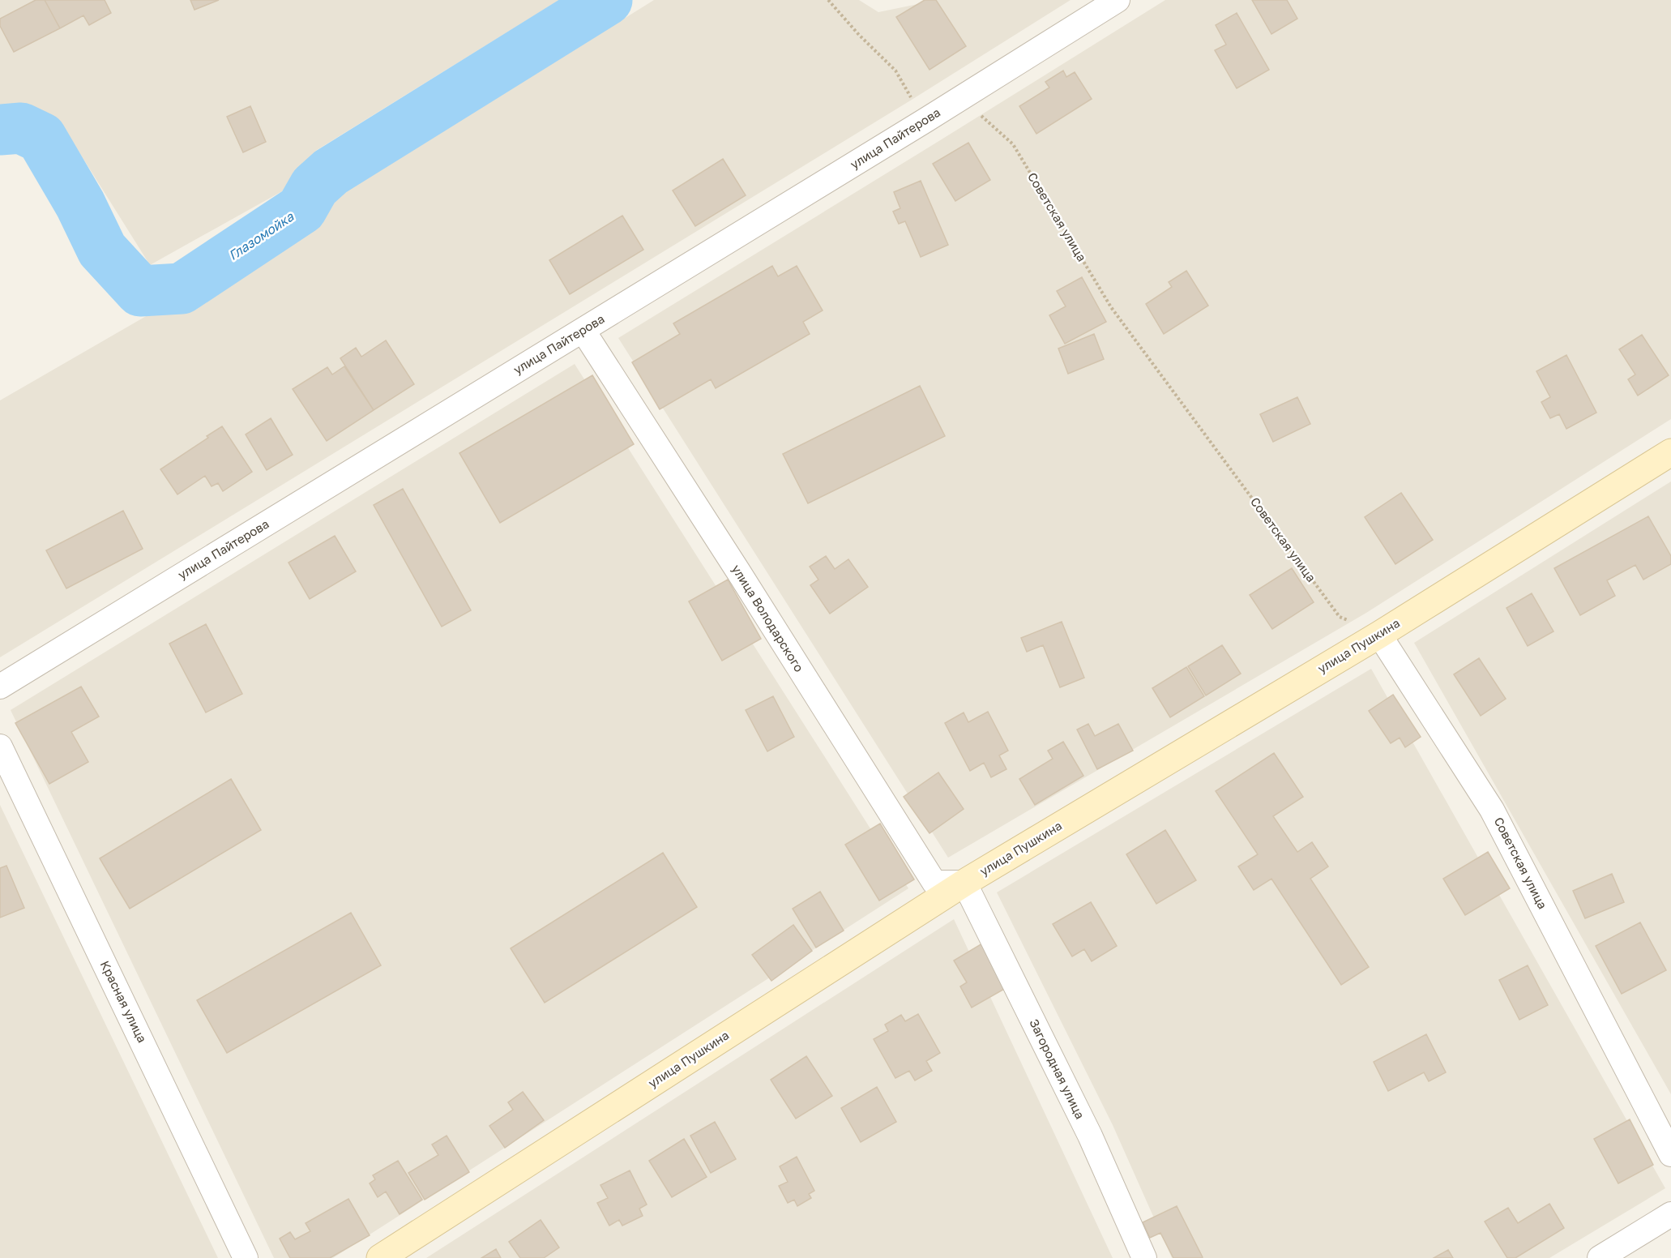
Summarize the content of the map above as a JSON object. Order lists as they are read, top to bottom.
{
  "streets": {
    "main road": ["улица Пушкина"],
    "street": [
      "улица Пайтерова",
      "Советская улица",
      "улица Володарского",
      "Красная улица",
      "Загородная улица"
    ]
  },
  "crossings": [
    ["улица Пайтерова", "улица Володарского"],
    ["Советская улица", "улица Пушкина"],
    ["улица Володарского", "улица Пушкина"],
    ["улица Володарского", "Загородная улица"],
    ["улица Пушкина", "Загородная улица"]
  ],
  "water": ["Глазомойка"]
}
